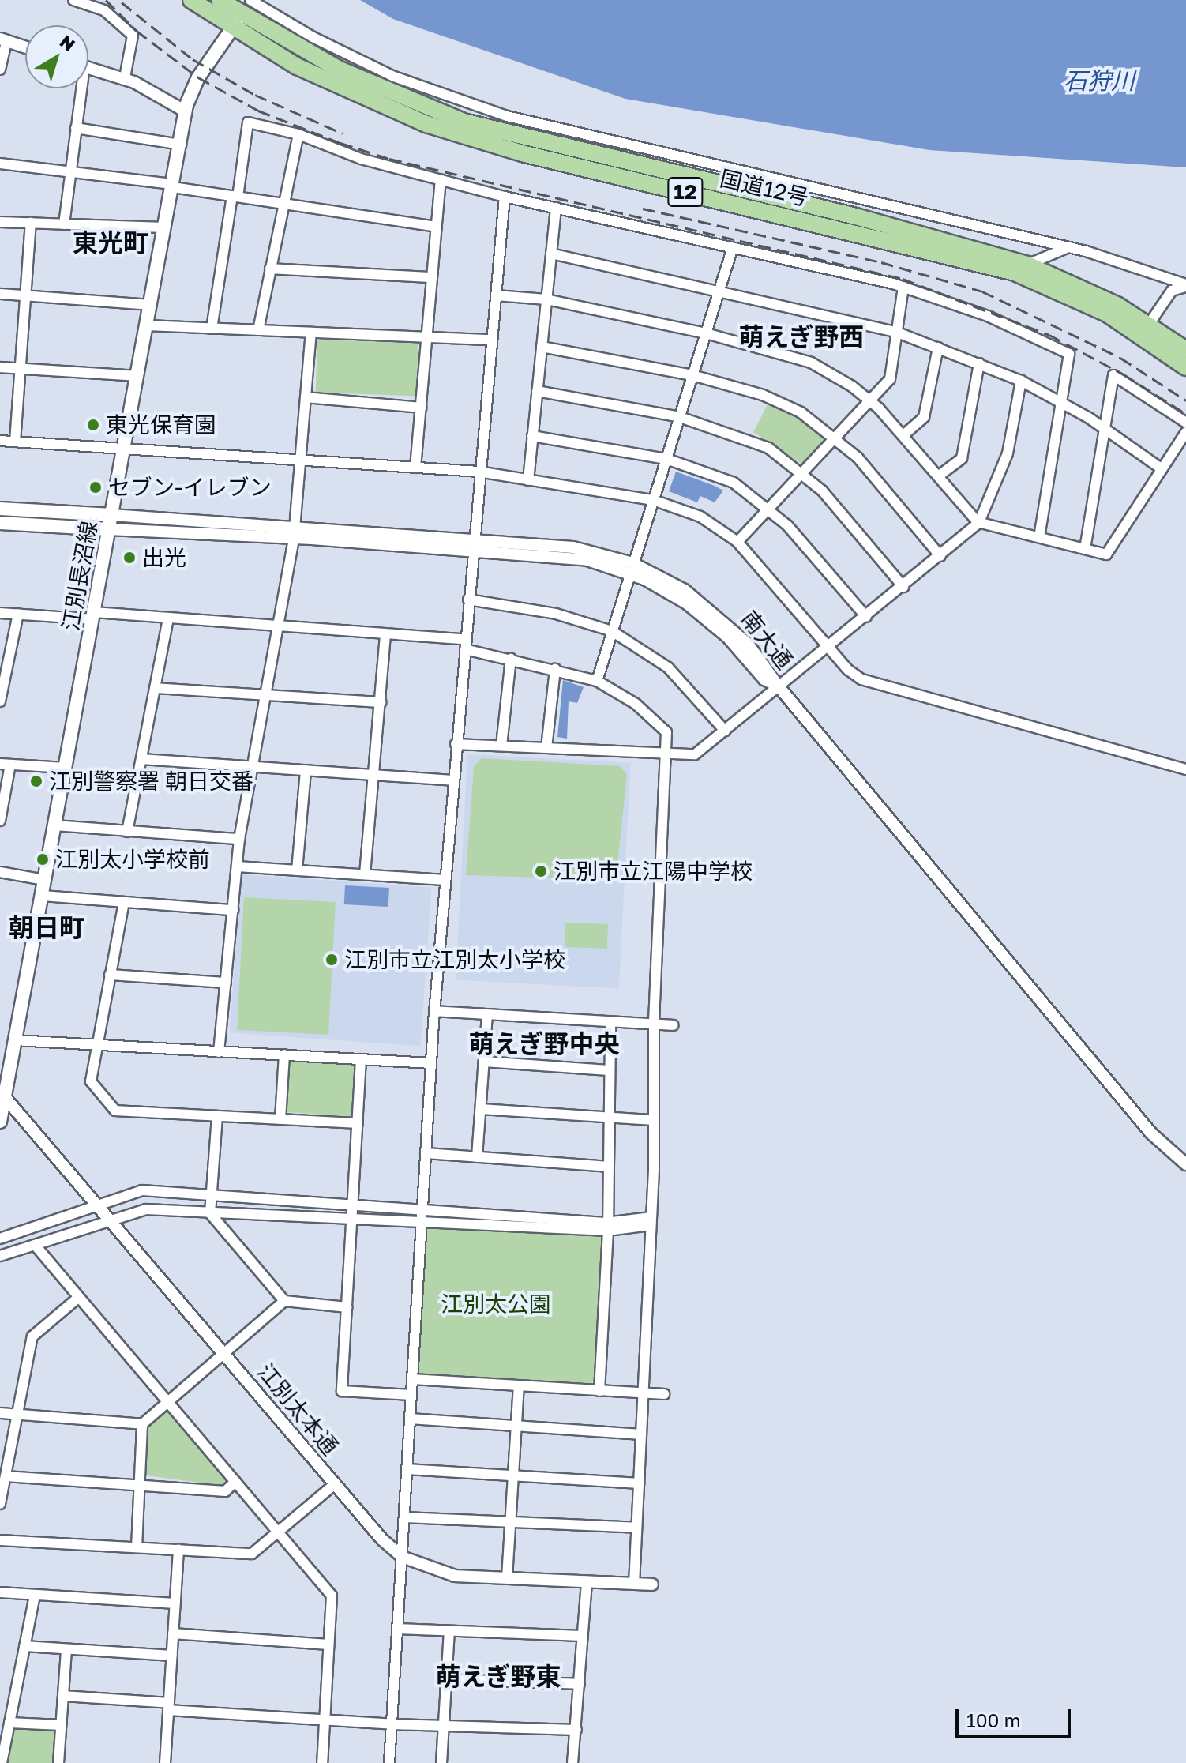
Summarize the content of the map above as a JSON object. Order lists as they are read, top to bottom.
{
  "streets": {
    "highway": ["国道12号", "12"],
    "main road": ["江別長沼線", "南大通"],
    "street": ["江別太本通"]
  },
  "crossings": [
    ["国道12号", "江別長沼線"],
    ["江別長沼線", "南大通"],
    ["江別長沼線", "江別太本通"]
  ],
  "districts": [
    "東光町",
    "萌えぎ野西",
    "朝日町",
    "萌えぎ野中央",
    "萌えぎ野東"
  ],
  "water": ["石狩川"],
  "parks": ["江別太公園"],
  "places": [
    "東光保育園",
    "セブン-イレブン",
    "出光",
    "江別警察署 朝日交番",
    "江別太小学校前",
    "江別市立江陽中学校",
    "江別市立江別太小学校"
  ],
  "scale_bar": "100 m",
  "north": "top right"
}
